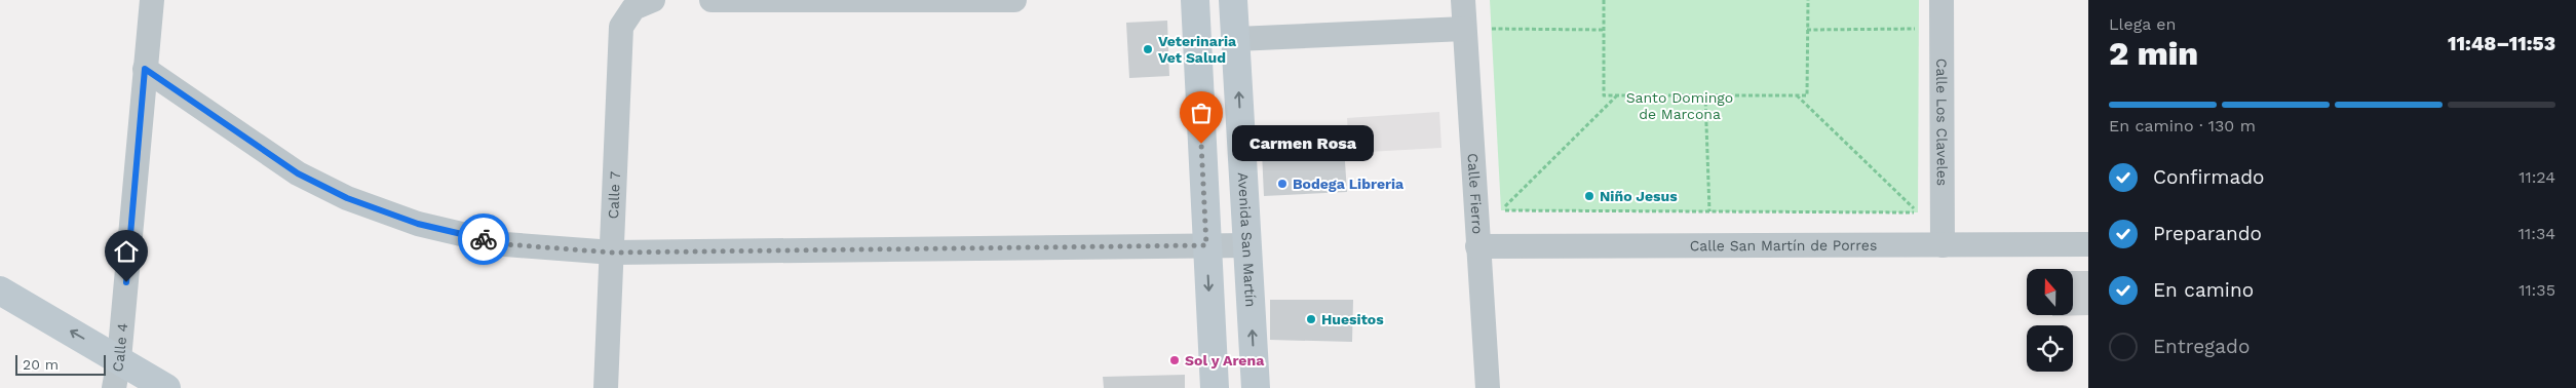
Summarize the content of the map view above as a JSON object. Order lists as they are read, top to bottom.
{
  "streets": {
    "main road": ["Avenida San Martín"],
    "street": [
      "Calle Los Claveles",
      "Calle Fierro",
      "Calle 7",
      "Calle San Martín de Porres",
      "Calle 4"
    ]
  },
  "crossings": [
    ["Calle Los Claveles", "Calle San Martín de Porres"],
    ["Calle Fierro", "Calle San Martín de Porres"]
  ],
  "parks": ["Santo Domingo de Marcona"],
  "places": [
    "Veterinaria Vet Salud",
    "Carmen Rosa",
    "Bodega Libreria",
    "Niño Jesus",
    "Huesitos",
    "Sol y Arena"
  ],
  "scale_bar": "20 m",
  "north": "top",
  "page": {
    "heading": ["2 min", "Llega en", "11:48–11:53"],
    "bar": "En camino · 130 m",
    "bubble": "Carmen Rosa",
    "list": [
      ["Confirmado", "11:24"],
      ["Preparando", "11:34"],
      ["En camino", "11:35"],
      "Entregado"
    ],
    "scale": "20 m"
  }
}
